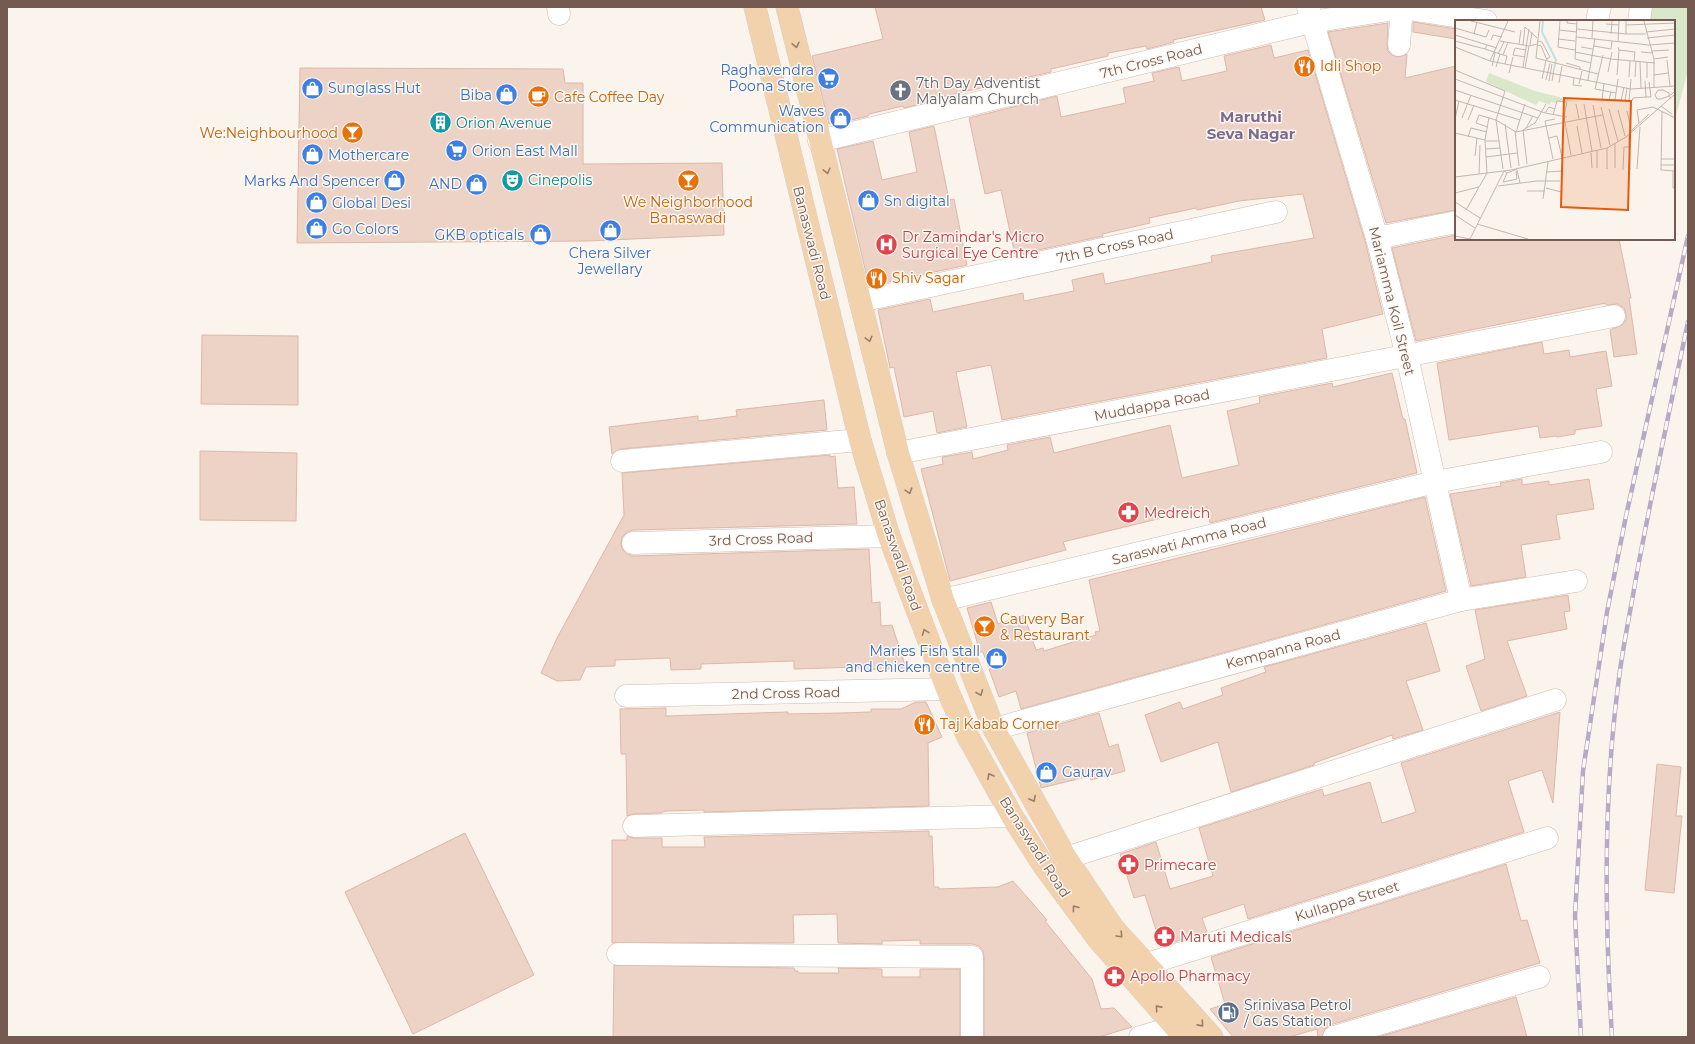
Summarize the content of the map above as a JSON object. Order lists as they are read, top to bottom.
{
  "streets": {
    "main road": ["Banaswadi Road"],
    "street": [
      "7th Cross Road",
      "7th B Cross Road",
      "Mariamma Koil Street",
      "Muddappa Road",
      "3rd Cross Road",
      "Saraswati Amma Road",
      "Kempanna Road",
      "2nd Cross Road",
      "Kullappa Street"
    ]
  },
  "crossings": [
    ["7th Cross Road", "Banaswadi Road"],
    ["7th Cross Road", "Mariamma Koil Street"],
    ["Banaswadi Road", "7th B Cross Road"],
    ["Banaswadi Road", "Muddappa Road"],
    ["Banaswadi Road", "3rd Cross Road"],
    ["Banaswadi Road", "Saraswati Amma Road"],
    ["Banaswadi Road", "Kempanna Road"],
    ["Banaswadi Road", "2nd Cross Road"],
    ["Banaswadi Road", "Kullappa Street"],
    ["Mariamma Koil Street", "Muddappa Road"],
    ["Mariamma Koil Street", "Saraswati Amma Road"],
    ["Mariamma Koil Street", "Kempanna Road"]
  ],
  "districts": ["Maruthi Seva Nagar"],
  "places": {
    "restaurant": ["Idli Shop", "Shiv Sagar", "Taj Kabab Corner"],
    "supermarket": ["Raghavendra Poona Store", "Orion East Mall"],
    "shop": [
      "Sunglass Hut",
      "Biba",
      "Waves Communication",
      "Mothercare",
      "Marks And Spencer",
      "AND",
      "Sn digital",
      "Global Desi",
      "Go Colors",
      "Chera Silver Jewellary",
      "GKB opticals",
      "Maries Fish stall and chicken centre",
      "Gaurav"
    ],
    "church": ["7th Day Adventist Malyalam Church"],
    "cafe": ["Cafe Coffee Day"],
    "building": ["Orion Avenue"],
    "bar": ["We:Neighbourhood", "We Neighborhood Banaswadi", "Cauvery Bar & Restaurant"],
    "theatre": ["Cinepolis"],
    "hospital": ["Dr Zamindar's Micro Surgical Eye Centre"],
    "pharmacy": [
      "Medreich",
      "Primecare",
      "Maruti Medicals",
      "Apollo Pharmacy"
    ],
    "fuel station": ["Srinivasa Petrol / Gas Station"]
  }
}
